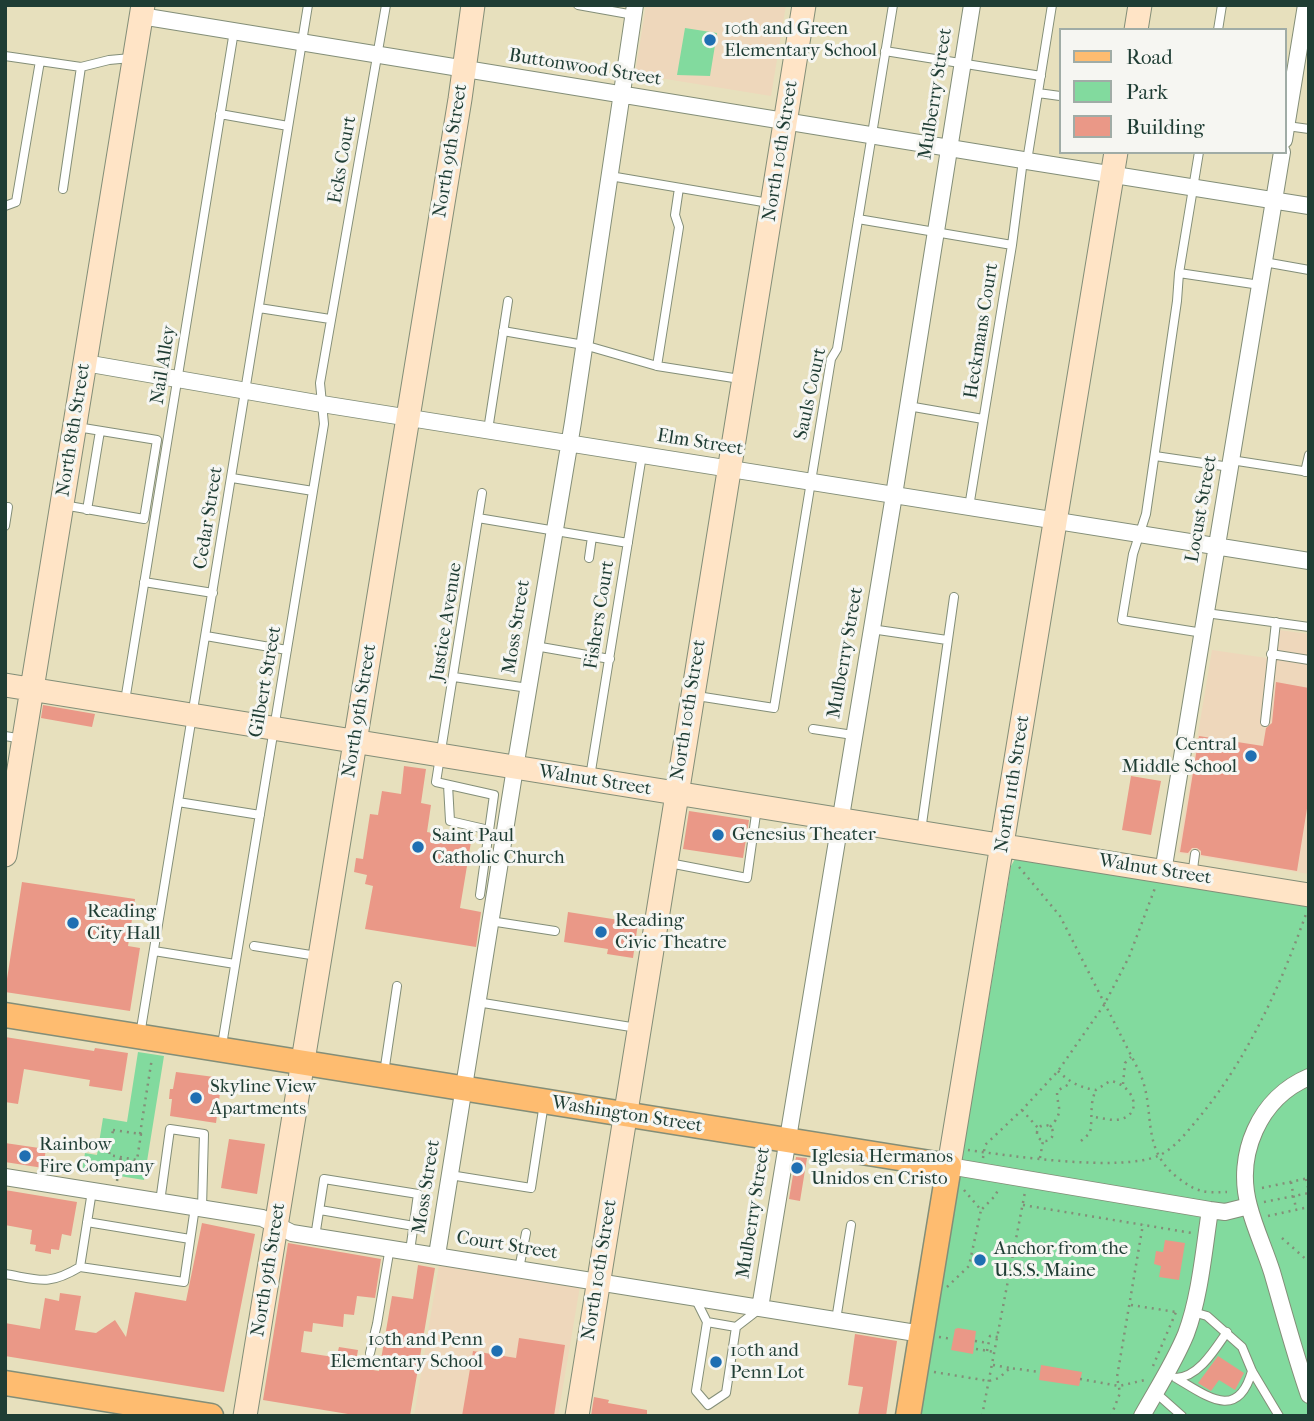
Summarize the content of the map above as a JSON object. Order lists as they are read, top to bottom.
{
  "streets": {
    "main road": ["North 11th Street", "Washington Street"],
    "street": [
      "Buttonwood Street",
      "Mulberry Street",
      "North 9th Street",
      "North 10th Street",
      "North 8th Street",
      "Elm Street",
      "Locust Street",
      "Moss Street",
      "Walnut Street",
      "Court Street"
    ],
    "lane": [
      "Ecks Court",
      "Heckmans Court",
      "Nail Alley",
      "Sauls Court",
      "Cedar Street",
      "Fishers Court",
      "Justice Avenue",
      "Gilbert Street"
    ]
  },
  "crossings": [
    ["Buttonwood Street", "Mulberry Street"],
    ["Buttonwood Street", "North 9th Street"],
    ["Buttonwood Street", "North 10th Street"],
    ["Buttonwood Street", "Ecks Court"],
    ["Buttonwood Street", "Heckmans Court"],
    ["Buttonwood Street", "Nail Alley"],
    ["Buttonwood Street", "Sauls Court"],
    ["Buttonwood Street", "North 8th Street"],
    ["Buttonwood Street", "Locust Street"],
    ["Buttonwood Street", "Cedar Street"],
    ["Buttonwood Street", "Moss Street"],
    ["Buttonwood Street", "North 11th Street"],
    ["Mulberry Street", "Elm Street"],
    ["Mulberry Street", "Walnut Street"],
    ["Mulberry Street", "Washington Street"],
    ["Mulberry Street", "Court Street"],
    ["North 9th Street", "Elm Street"],
    ["North 9th Street", "Walnut Street"],
    ["North 9th Street", "Washington Street"],
    ["North 9th Street", "Court Street"],
    ["North 10th Street", "Sauls Court"],
    ["North 10th Street", "Elm Street"],
    ["North 10th Street", "Walnut Street"],
    ["North 10th Street", "Washington Street"],
    ["North 10th Street", "Court Street"],
    ["Ecks Court", "Gilbert Street"],
    ["Heckmans Court", "Elm Street"],
    ["Nail Alley", "Elm Street"],
    ["Nail Alley", "Walnut Street"],
    ["Sauls Court", "Elm Street"],
    ["North 8th Street", "Elm Street"],
    ["North 8th Street", "Walnut Street"],
    ["Elm Street", "Locust Street"],
    ["Elm Street", "Cedar Street"],
    ["Elm Street", "Fishers Court"],
    ["Elm Street", "Moss Street"],
    ["Elm Street", "Gilbert Street"],
    ["Elm Street", "North 11th Street"],
    ["Locust Street", "Walnut Street"],
    ["Cedar Street", "Walnut Street"],
    ["Cedar Street", "Washington Street"],
    ["Fishers Court", "Walnut Street"],
    ["Justice Avenue", "Walnut Street"],
    ["Moss Street", "Walnut Street"],
    ["Moss Street", "Washington Street"],
    ["Moss Street", "Court Street"],
    ["Gilbert Street", "Walnut Street"],
    ["Gilbert Street", "Washington Street"],
    ["Walnut Street", "North 11th Street"],
    ["North 11th Street", "Washington Street"],
    ["North 11th Street", "Court Street"]
  ],
  "places": [
    "10th and Green Elementary School",
    "Central Middle School",
    "Genesius Theater",
    "Saint Paul Catholic Church",
    "Reading City Hall",
    "Reading Civic Theatre",
    "Skyline View Apartments",
    "Rainbow Fire Company",
    "Iglesia Hermanos Unidos en Cristo",
    "Anchor from the U.S.S. Maine",
    "10th and Penn Elementary School",
    "10th and Penn Lot"
  ],
  "legend": ["Road", "Park", "Building"]
}
